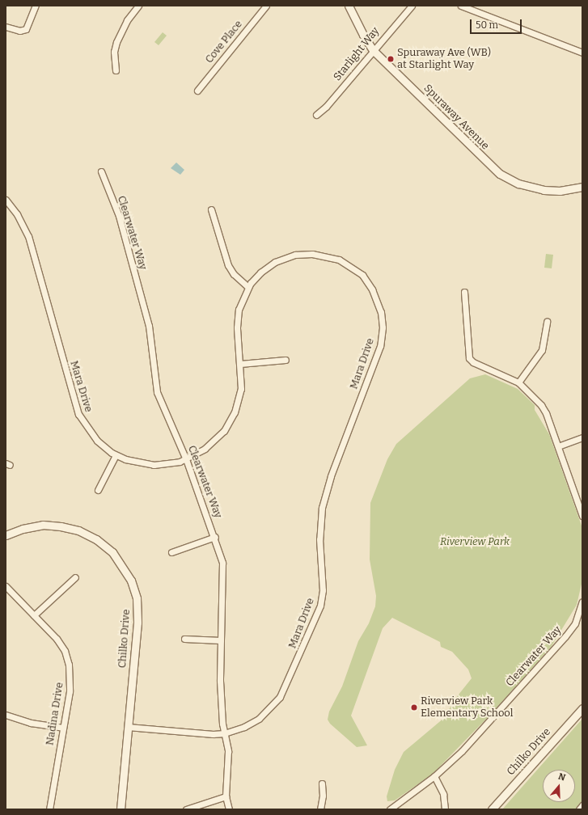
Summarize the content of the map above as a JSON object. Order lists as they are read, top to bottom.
{
  "streets": {
    "street": [
      "Cove Place",
      "Starlight Way",
      "Spuraway Avenue",
      "Clearwater Way",
      "Mara Drive",
      "Chilko Drive",
      "Nadina Drive"
    ]
  },
  "crossings": [
    ["Starlight Way", "Spuraway Avenue"],
    ["Clearwater Way", "Mara Drive"],
    ["Mara Drive", "Chilko Drive"]
  ],
  "parks": ["Riverview Park"],
  "places": ["Spuraway Ave (WB) at Starlight Way", "Riverview Park Elementary School"],
  "scale_bar": "50 m",
  "north": "top"
}
